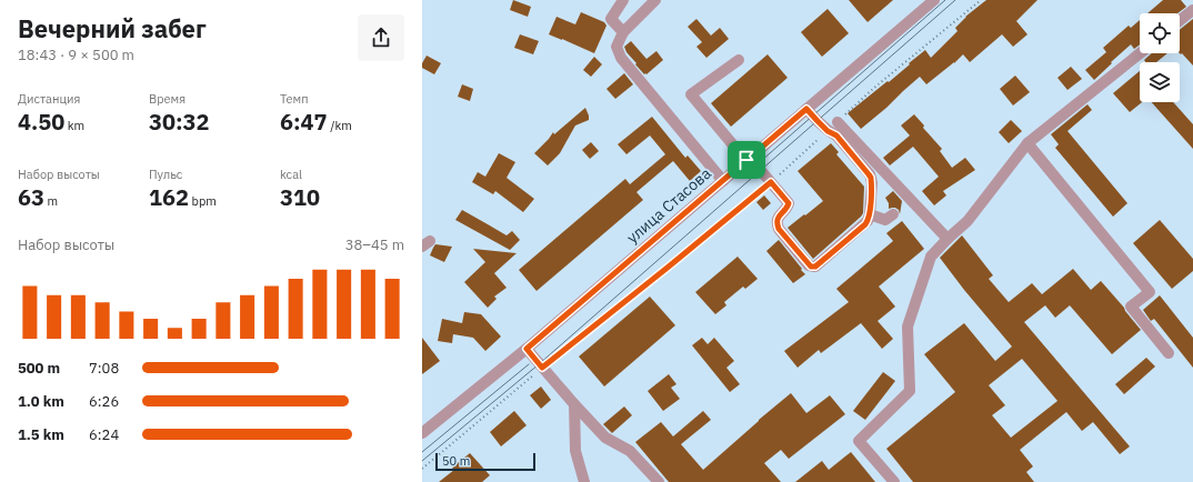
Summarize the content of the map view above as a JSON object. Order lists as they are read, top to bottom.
{
  "streets": {
    "street": ["улица Стасова"]
  },
  "scale_bar": "50 m",
  "page": {
    "heading": ["Вечерний забег", "18:43 · 9 × 500 m"],
    "stats": [
      ["Дистанция", "4.50 km"],
      ["Время", "30:32"],
      ["Темп", "6:47 /km"],
      ["Набор высоты", "63 m"],
      ["Пульс", "162 bpm"],
      ["kcal", "310"]
    ],
    "chart": ["Набор высоты", "38–45 m"],
    "list": [
      {
        "name": "500 m",
        "note": "7:08"
      },
      {
        "name": "1.0 km",
        "note": "6:26"
      },
      {
        "name": "1.5 km",
        "note": "6:24"
      }
    ],
    "scale": "50 m"
  }
}
